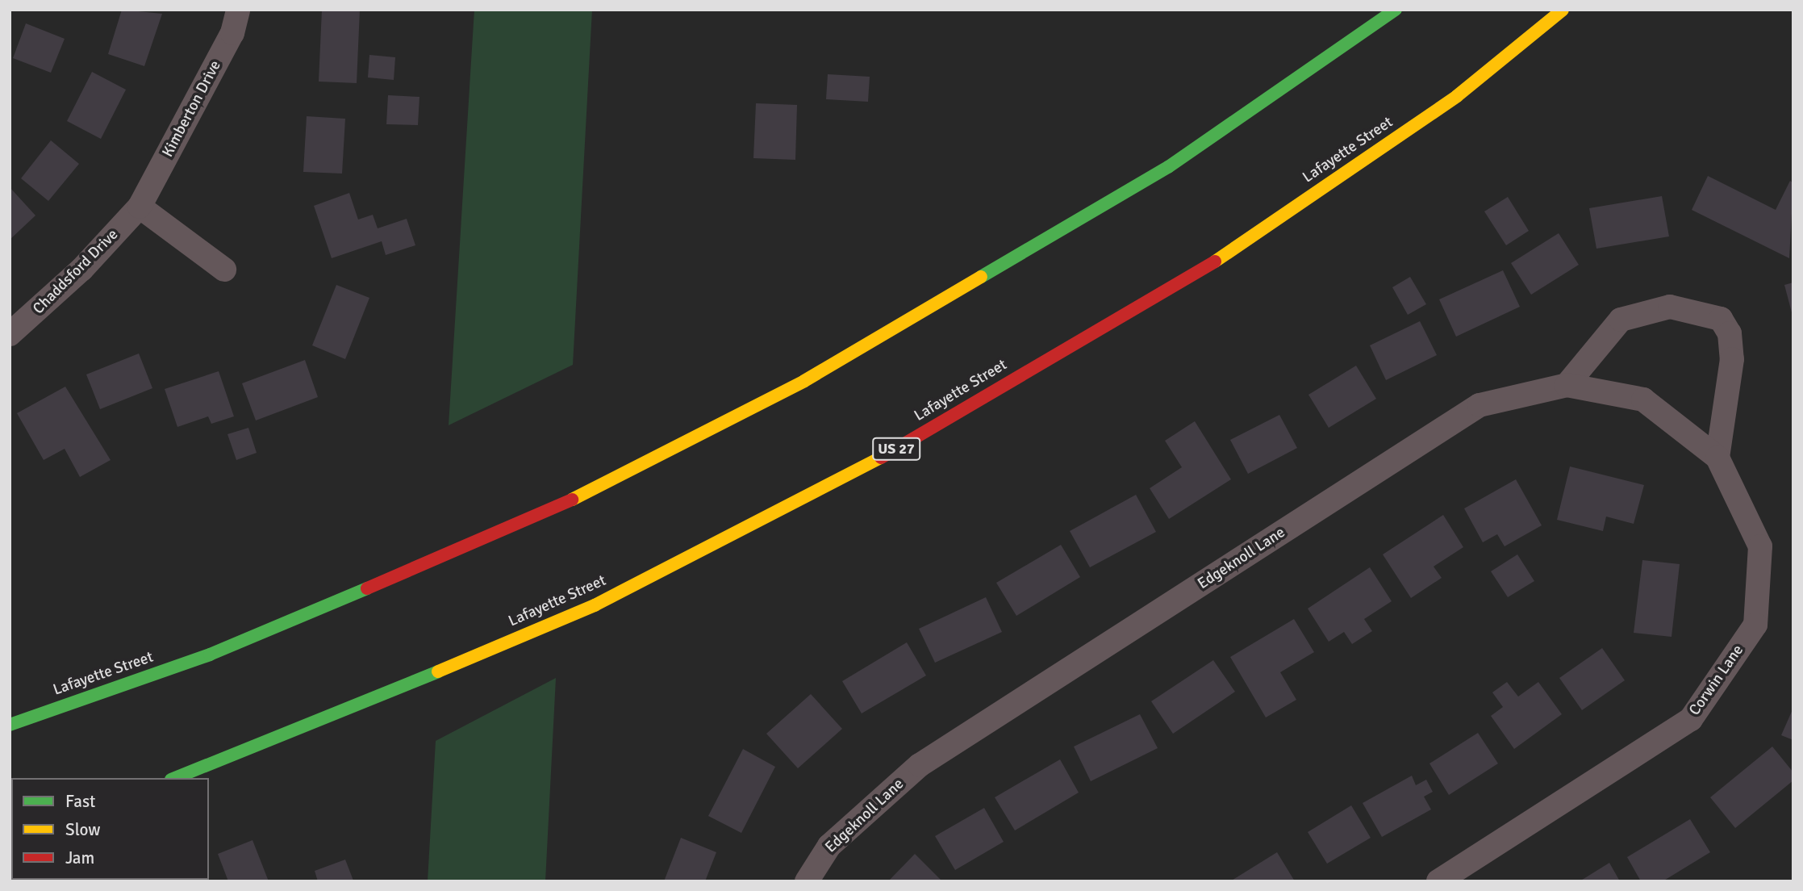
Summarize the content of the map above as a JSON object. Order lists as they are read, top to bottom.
{
  "streets": {
    "highway": ["Lafayette Street", "US 27"],
    "street": [
      "Kimberton Drive",
      "Chaddsford Drive",
      "Edgeknoll Lane",
      "Corwin Lane"
    ]
  },
  "crossings": [
    ["Kimberton Drive", "Chaddsford Drive"],
    ["Edgeknoll Lane", "Corwin Lane"]
  ],
  "legend": ["Fast", "Slow", "Jam"]
}
